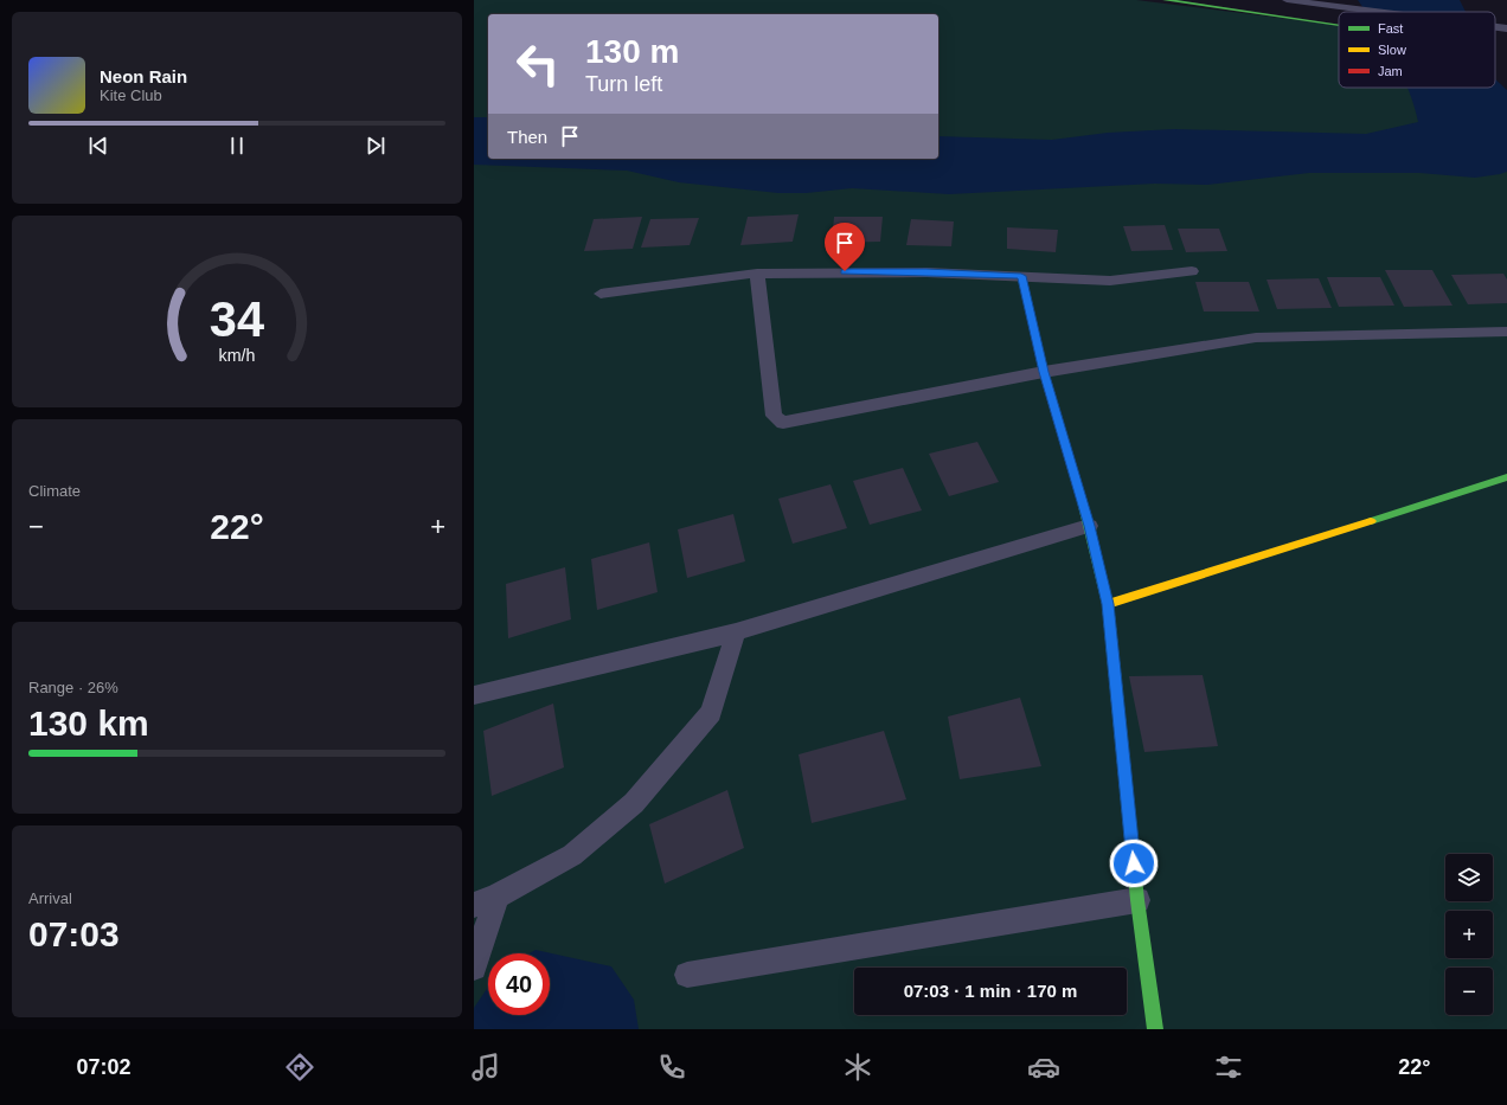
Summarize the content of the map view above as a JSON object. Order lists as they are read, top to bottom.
{
  "legend": ["Fast", "Slow", "Jam"],
  "page": {
    "turn": ["130 m", "Turn left"],
    "song": ["Neon Rain", "Kite Club"],
    "then": "Then",
    "tile": [
      "Climate",
      ["Range · 26%", "130 km"],
      ["Arrival", "07:03"]
    ],
    "heat": ["−", "22°", "+"],
    "map_buttons": ["+", "−"],
    "limit": "40",
    "trip": "07:03 · 1 min · 170 m",
    "tabs": ["07:02", "22°"],
    "gauge": ["34", "km/h"]
  }
}
